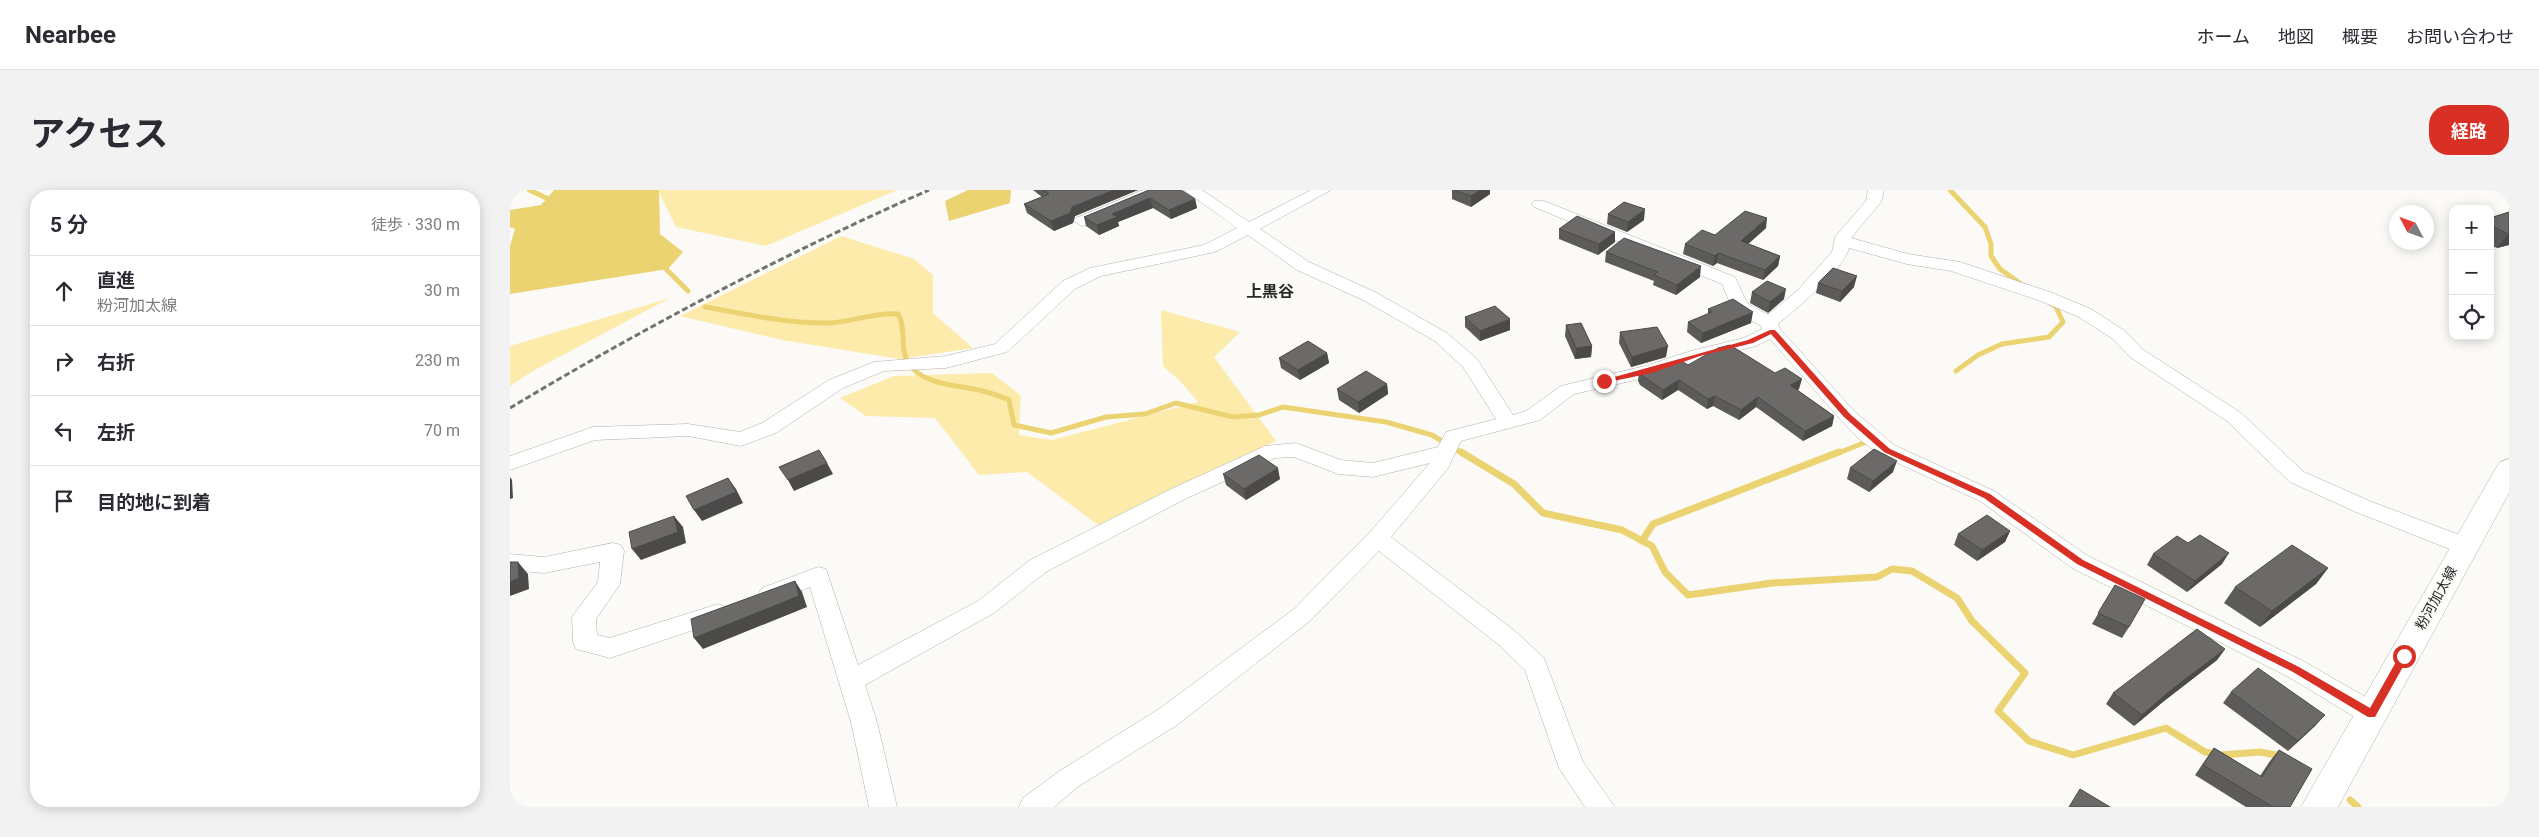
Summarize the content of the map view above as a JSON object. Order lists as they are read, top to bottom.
{
  "streets": {
    "main road": ["粉河加太線"]
  },
  "districts": ["上黒谷"],
  "north": "top left",
  "page": {
    "header": "Nearbee",
    "nav": [
      "ホーム",
      "地図",
      "概要",
      "お問い合わせ"
    ],
    "title": "アクセス",
    "buttons": "経路",
    "heading": ["5 分", "徒歩 · 330 m"],
    "map_buttons": ["+", "−"],
    "list": [
      ["直進", "粉河加太線", "30 m"],
      ["右折", "230 m"],
      ["左折", "70 m"],
      "目的地に到着"
    ]
  }
}
